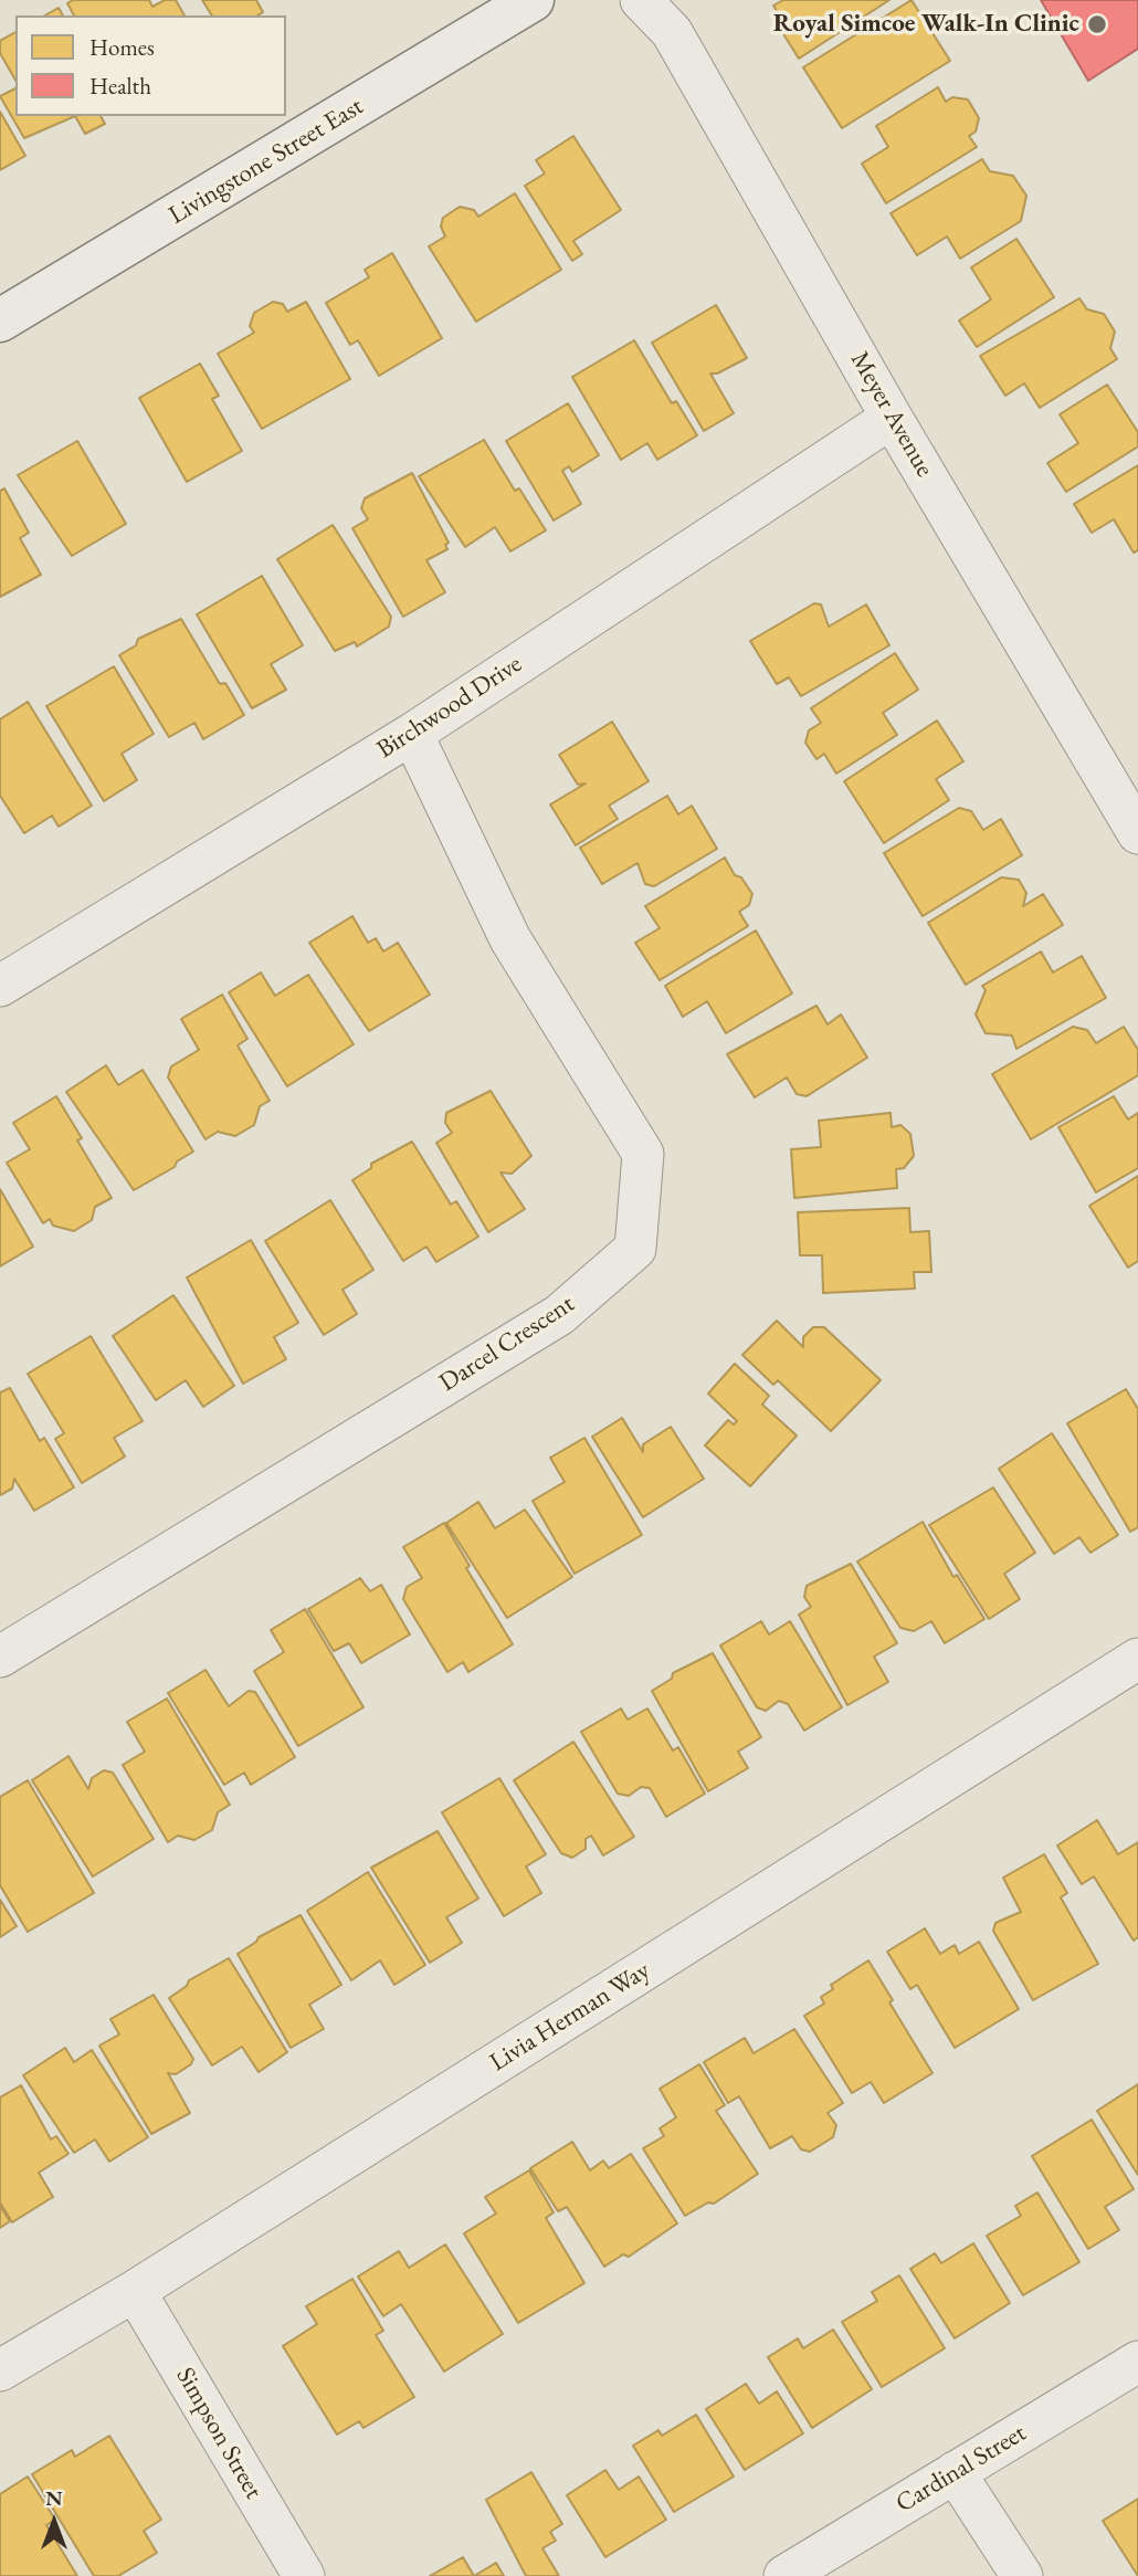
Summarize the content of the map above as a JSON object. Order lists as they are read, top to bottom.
{
  "streets": {
    "street": [
      "Livingstone Street East",
      "Meyer Avenue",
      "Birchwood Drive",
      "Darcel Crescent",
      "Livia Herman Way",
      "Simpson Street",
      "Cardinal Street"
    ]
  },
  "crossings": [
    ["Meyer Avenue", "Birchwood Drive"],
    ["Birchwood Drive", "Darcel Crescent"],
    ["Livia Herman Way", "Simpson Street"]
  ],
  "places": ["Royal Simcoe Walk-In Clinic"],
  "legend": ["Homes", "Health"],
  "north": "top"
}
